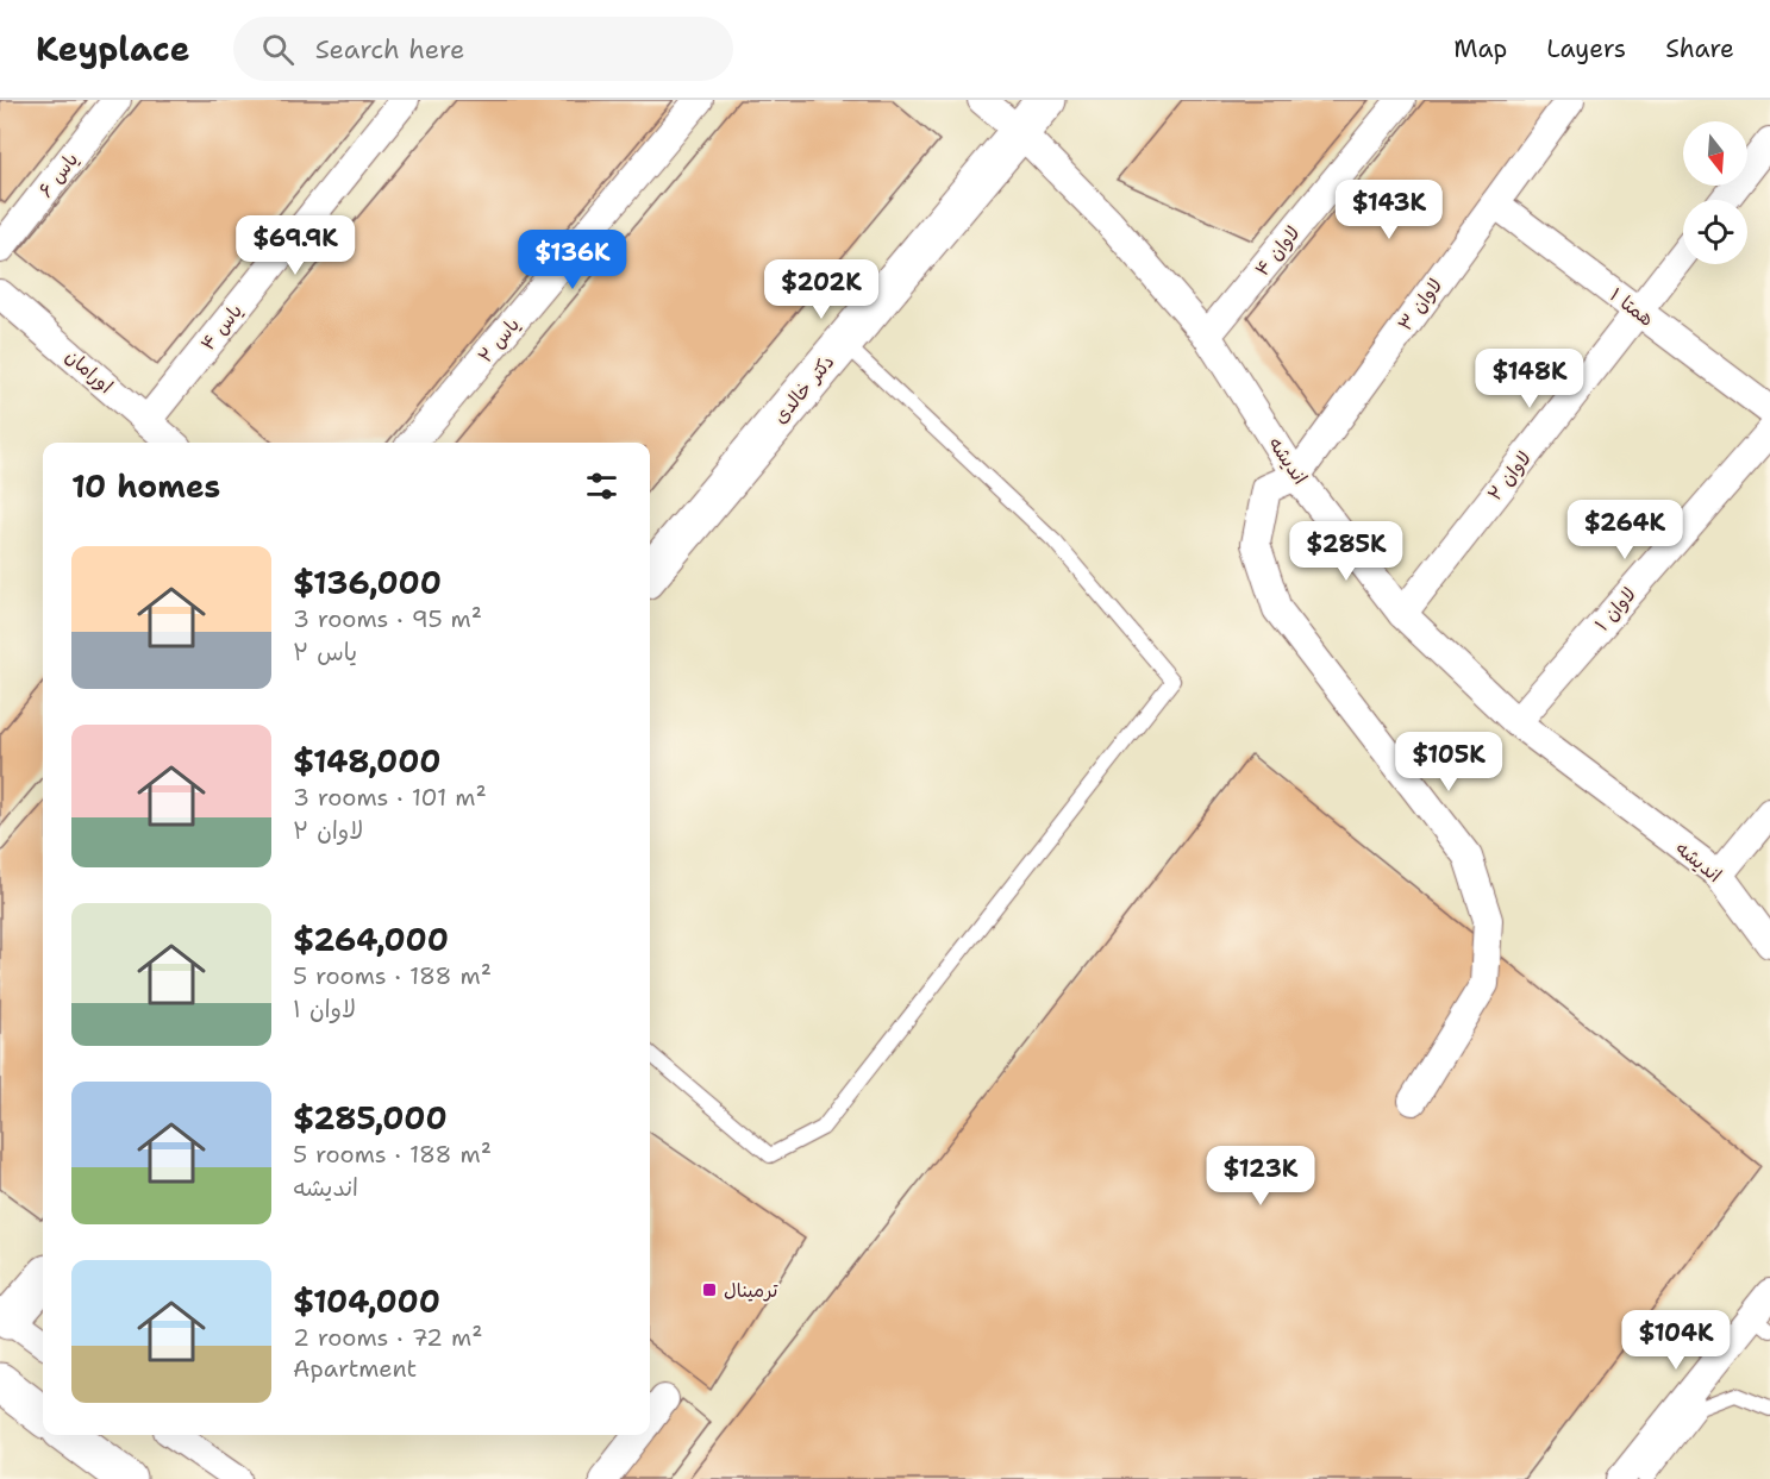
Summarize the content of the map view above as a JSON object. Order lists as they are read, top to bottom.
{
  "streets": {
    "street": [
      "یاس ۶",
      "لاوان ۴",
      "لاوان ۳",
      "همتا ۱",
      "یاس ۴",
      "یاس ۲",
      "اورامان",
      "دکتر خالدی",
      "اندیشه",
      "لاوان ۲",
      "لاوان ۱"
    ]
  },
  "crossings": [
    ["لاوان ۴", "اندیشه"],
    ["لاوان ۳", "همتا ۱"],
    ["لاوان ۳", "اندیشه"],
    ["همتا ۱", "لاوان ۲"],
    ["یاس ۴", "اورامان"],
    ["دکتر خالدی", "اندیشه"],
    ["اندیشه", "لاوان ۲"],
    ["اندیشه", "لاوان ۱"]
  ],
  "places": {
    "transit": ["ترمینال"]
  },
  "north": "bottom",
  "page": {
    "header": "Keyplace",
    "search": "Search here",
    "nav": ["Map", "Layers", "Share"],
    "price": [
      "$143K",
      "$69.9K",
      "$136K",
      "$202K",
      "$148K",
      "$264K",
      "$285K",
      "$105K",
      "$123K",
      "$104K"
    ],
    "heading": "10 homes",
    "list": [
      {
        "name": "$136,000",
        "note": "3 rooms · 95 m² · یاس ۲"
      },
      {
        "name": "$148,000",
        "note": "3 rooms · 101 m² · لاوان ۲"
      },
      {
        "name": "$264,000",
        "note": "5 rooms · 188 m² · لاوان ۱"
      },
      {
        "name": "$285,000",
        "note": "5 rooms · 188 m² · اندیشه"
      },
      {
        "name": "$104,000",
        "note": "2 rooms · 72 m² · Apartment"
      }
    ]
  }
}
